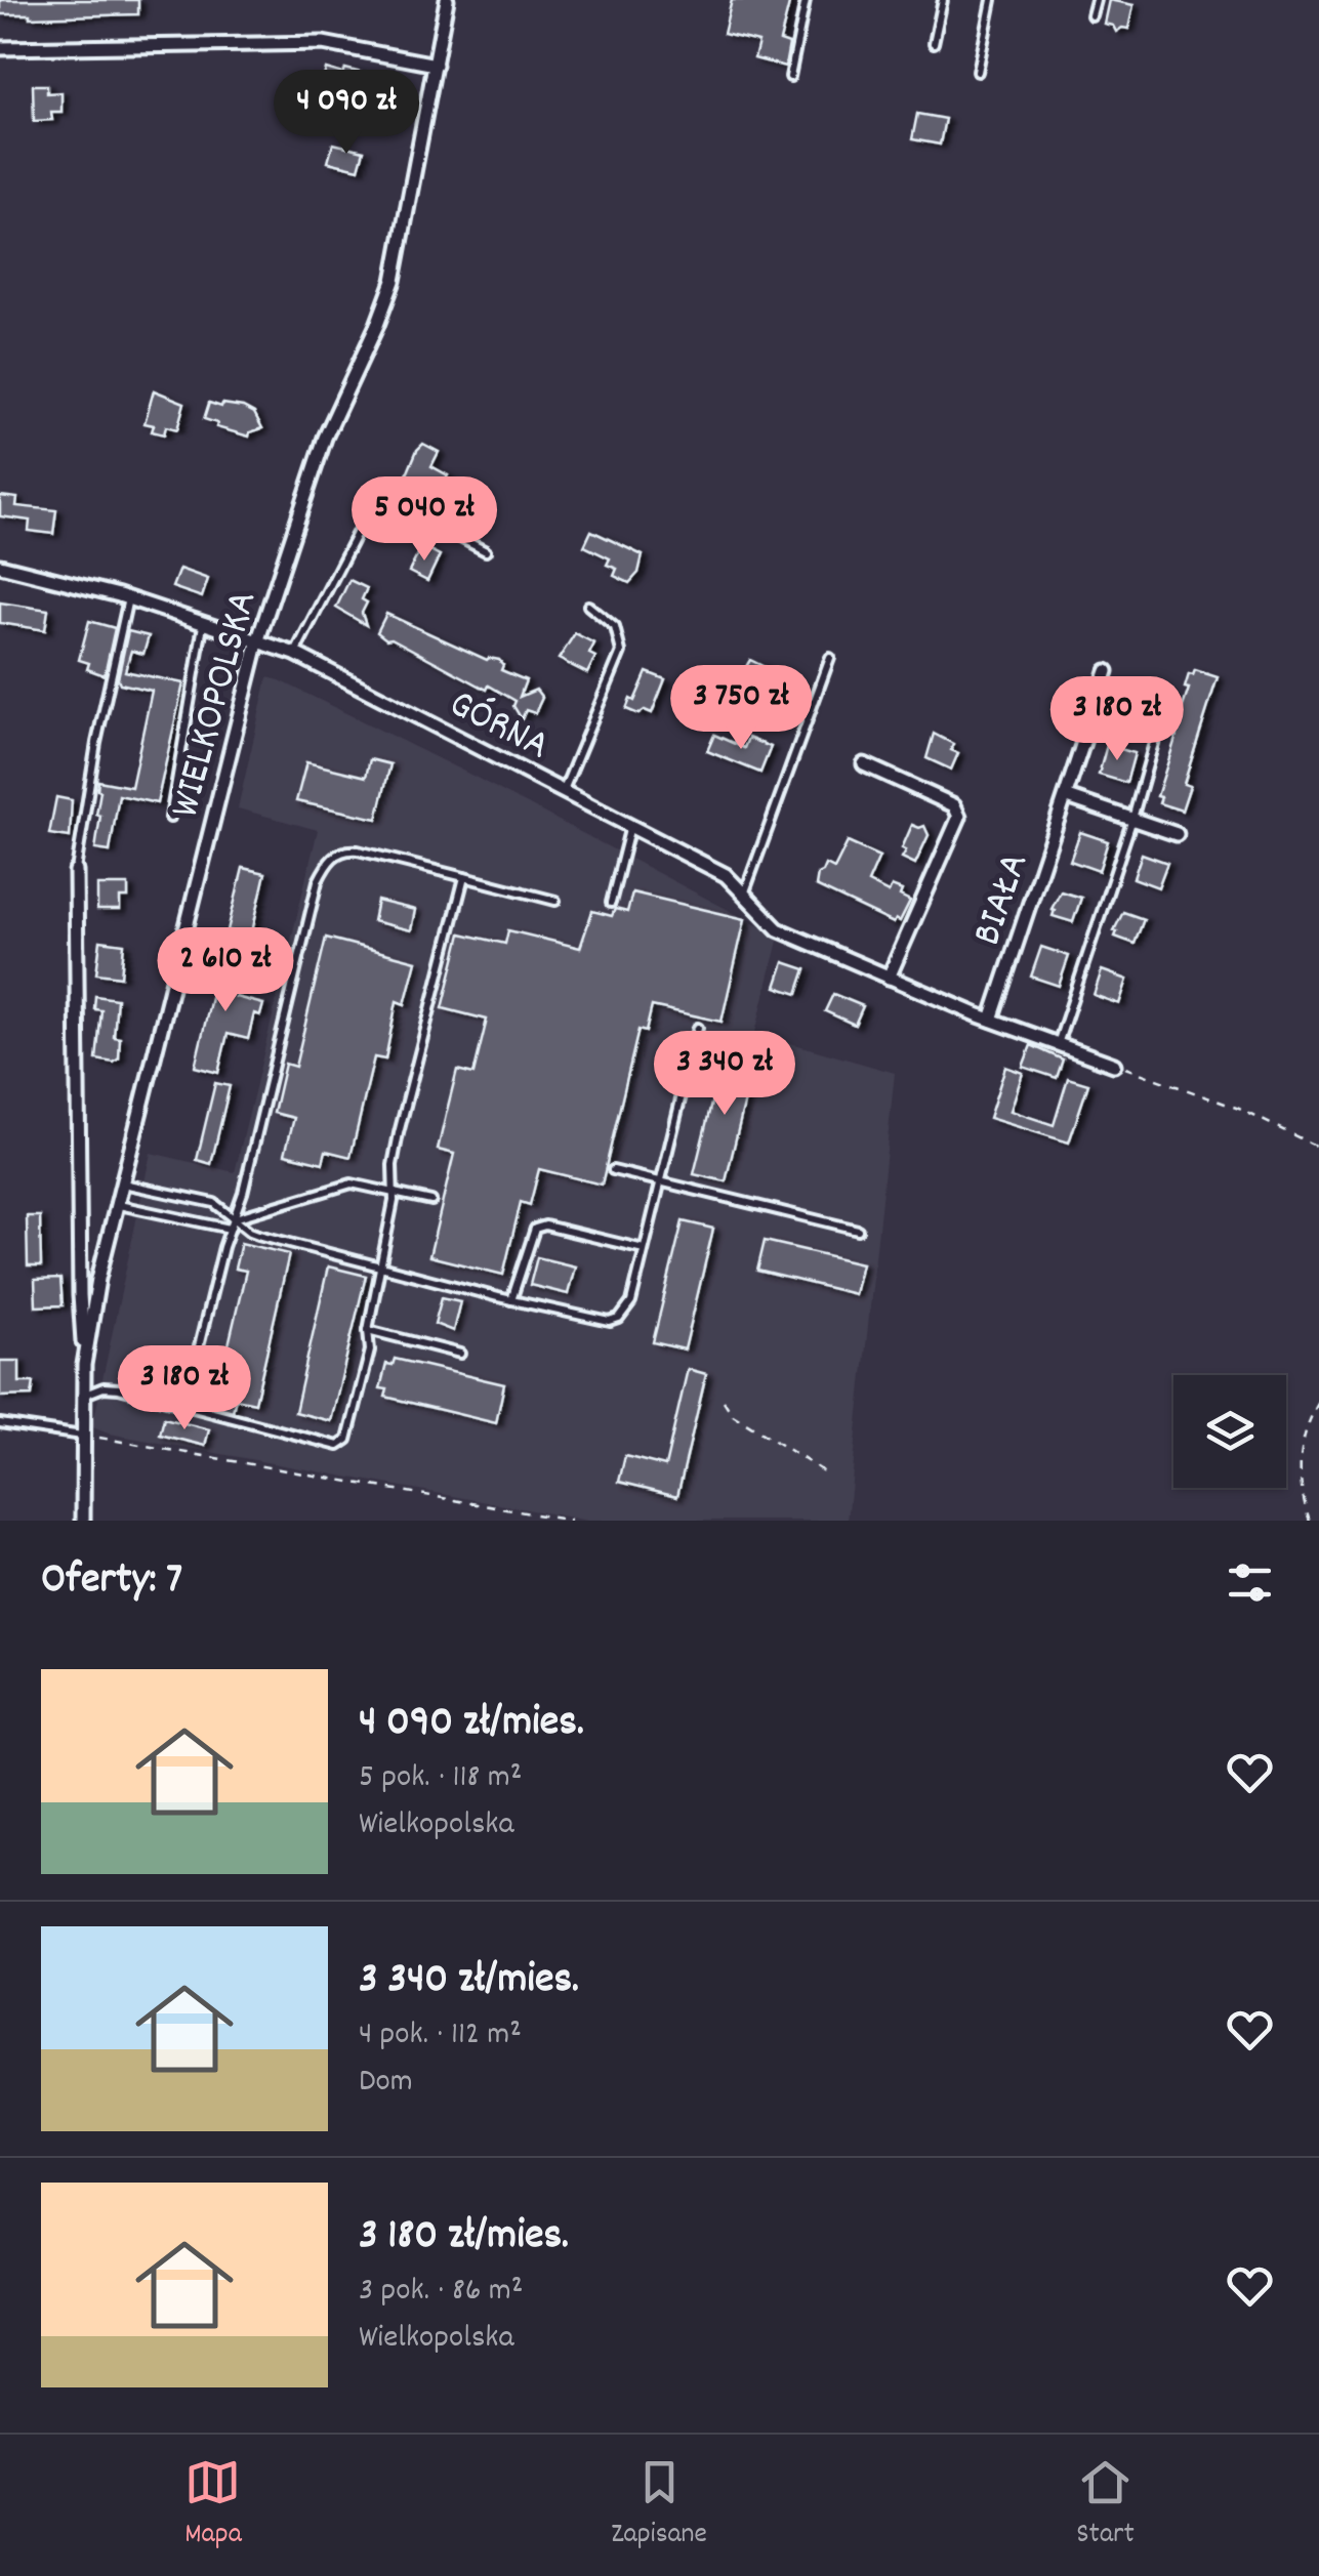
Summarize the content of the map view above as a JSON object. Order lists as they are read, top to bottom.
{
  "streets": {
    "street": ["WIELKOPOLSKA", "GÓRNA", "BIAŁA"]
  },
  "crossings": [
    ["WIELKOPOLSKA", "GÓRNA"],
    ["GÓRNA", "BIAŁA"]
  ],
  "page": {
    "price": [
      "4 090 zł",
      "5 040 zł",
      "3 750 zł",
      "3 180 zł",
      "2 610 zł",
      "3 340 zł",
      "3 180 zł"
    ],
    "heading": "Oferty: 7",
    "list": [
      {
        "name": "4 090 zł/mies.",
        "note": "5 pok. · 118 m² · Wielkopolska"
      },
      {
        "name": "3 340 zł/mies.",
        "note": "4 pok. · 112 m² · Dom"
      },
      {
        "name": "3 180 zł/mies.",
        "note": "3 pok. · 86 m² · Wielkopolska"
      }
    ],
    "tabs": ["Mapa", "Zapisane", "Start"]
  }
}
